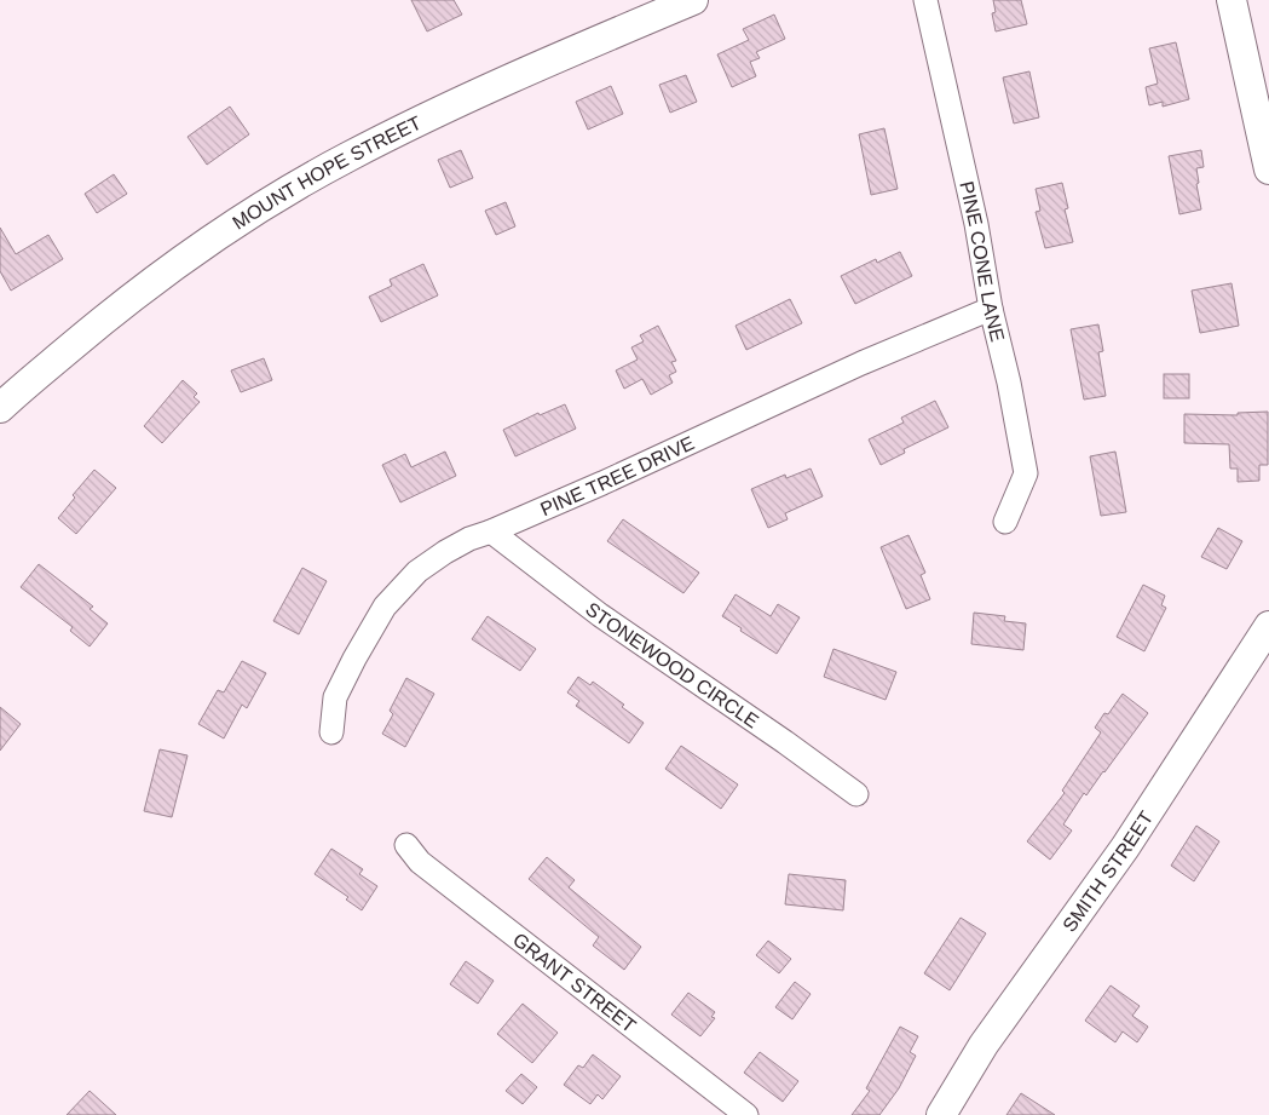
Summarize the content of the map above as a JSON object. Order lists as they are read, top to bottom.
{
  "streets": {
    "street": [
      "MOUNT HOPE STREET",
      "PINE CONE LANE",
      "PINE TREE DRIVE",
      "STONEWOOD CIRCLE",
      "SMITH STREET",
      "GRANT STREET"
    ]
  },
  "crossings": [
    ["PINE CONE LANE", "PINE TREE DRIVE"],
    ["PINE TREE DRIVE", "STONEWOOD CIRCLE"]
  ]
}
